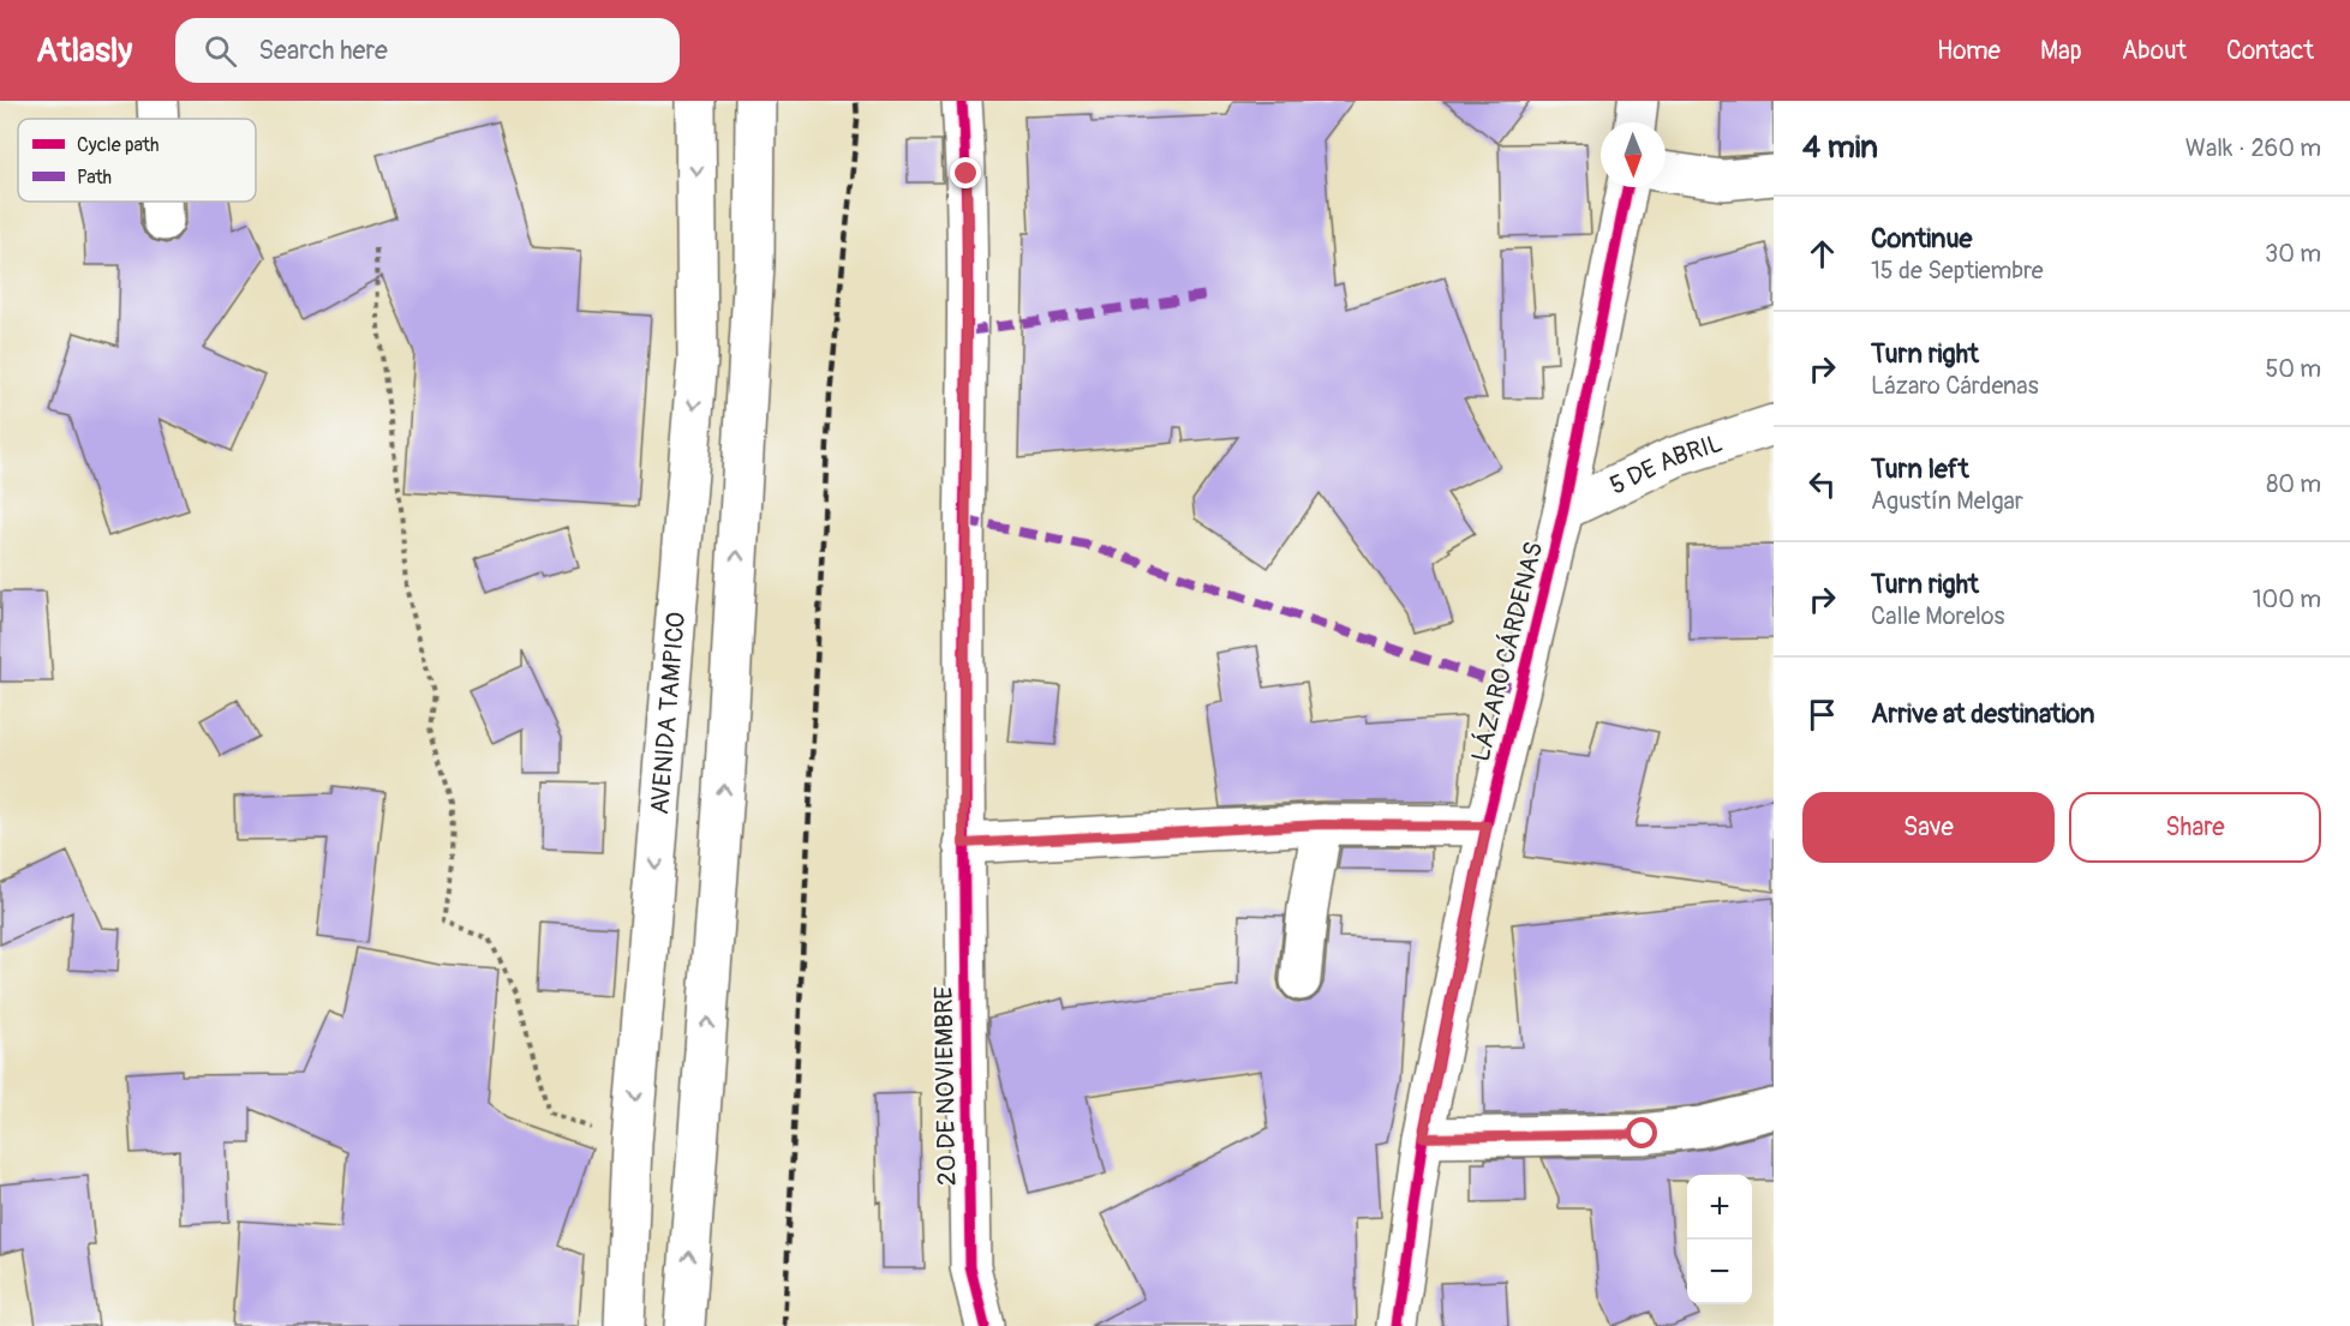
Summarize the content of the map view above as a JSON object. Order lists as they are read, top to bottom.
{
  "streets": {
    "street": [
      "5 DE ABRIL",
      "LÁZARO CÁRDENAS",
      "AVENIDA TAMPICO",
      "20 DE NOVIEMBRE"
    ]
  },
  "crossings": [
    ["5 DE ABRIL", "LÁZARO CÁRDENAS"]
  ],
  "legend": ["Cycle path", "Path"],
  "north": "bottom",
  "page": {
    "header": "Atlasly",
    "search": "Search here",
    "nav": [
      "Home",
      "Map",
      "About",
      "Contact"
    ],
    "heading": ["4 min", "Walk · 260 m"],
    "list": [
      ["Continue", "15 de Septiembre", "30 m"],
      ["Turn right", "Lázaro Cárdenas", "50 m"],
      ["Turn left", "Agustín Melgar", "80 m"],
      ["Turn right", "Calle Morelos", "100 m"],
      "Arrive at destination"
    ],
    "buttons": ["Save", "Share"],
    "map_buttons": ["+", "−"]
  }
}
